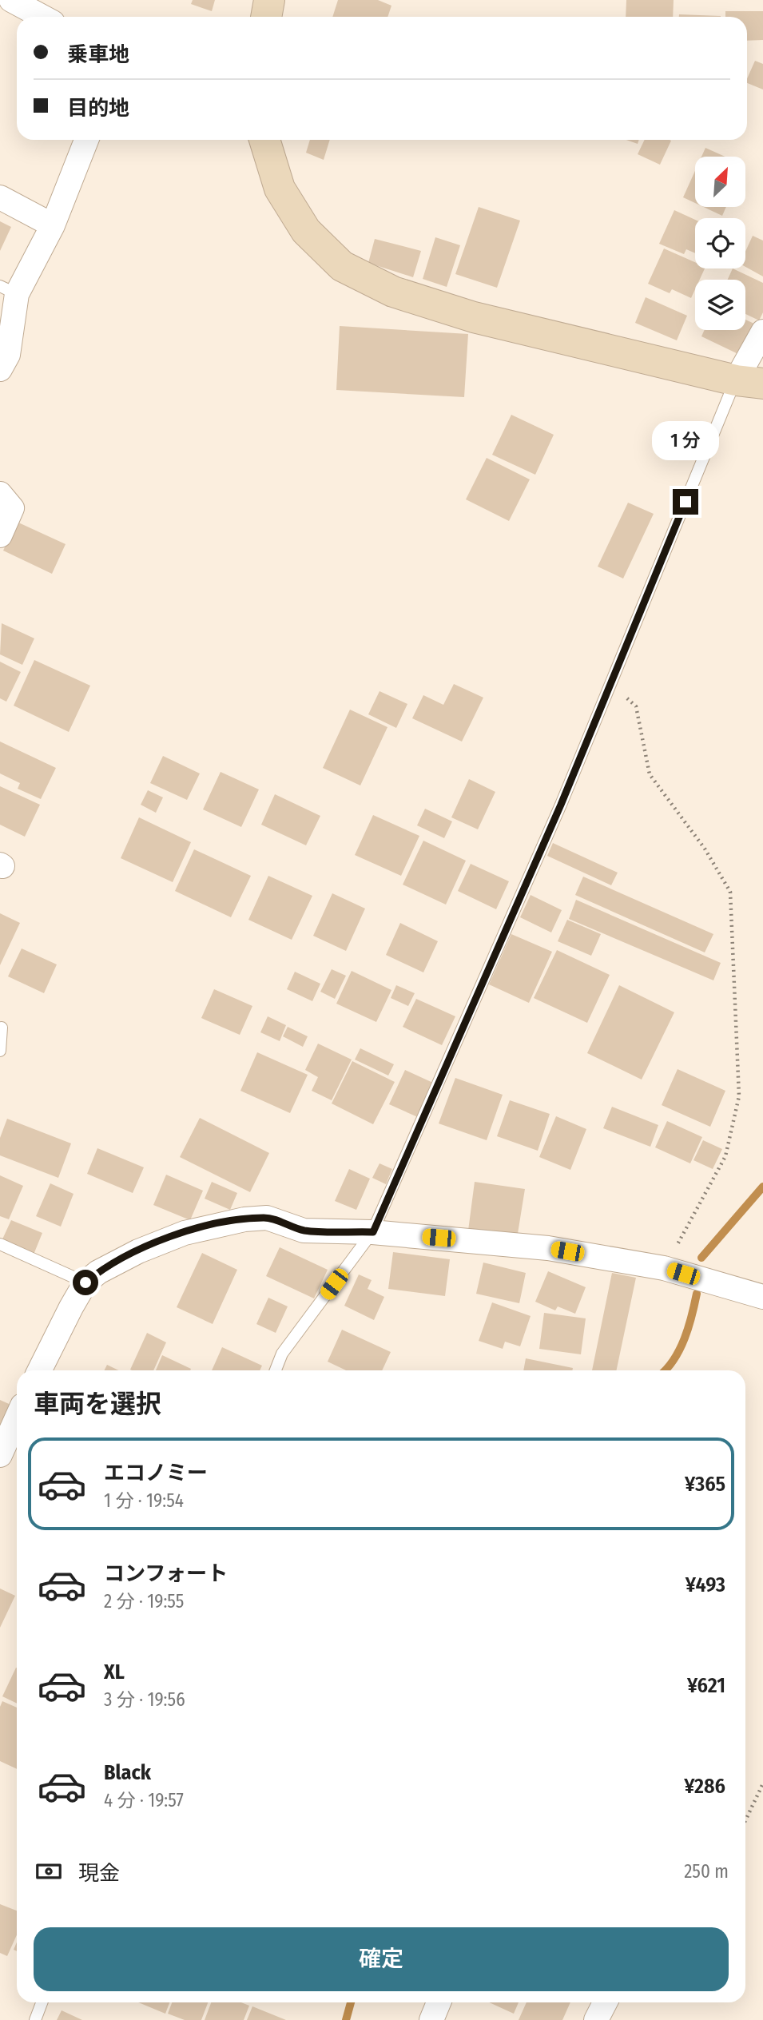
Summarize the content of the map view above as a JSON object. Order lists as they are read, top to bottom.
{
  "north": "top right",
  "page": {
    "banner": ["乗車地", "目的地"],
    "bubble": "1 分",
    "heading": "車両を選択",
    "list": [
      {
        "name": "エコノミー",
        "note": "1 分 · 19:54",
        "value": "¥365"
      },
      {
        "name": "コンフォート",
        "note": "2 分 · 19:55",
        "value": "¥493"
      },
      {
        "name": "XL",
        "note": "3 分 · 19:56",
        "value": "¥621"
      },
      {
        "name": "Black",
        "note": "4 分 · 19:57",
        "value": "¥286"
      }
    ],
    "pay": ["現金", "250 m"],
    "buttons": "確定"
  }
}
